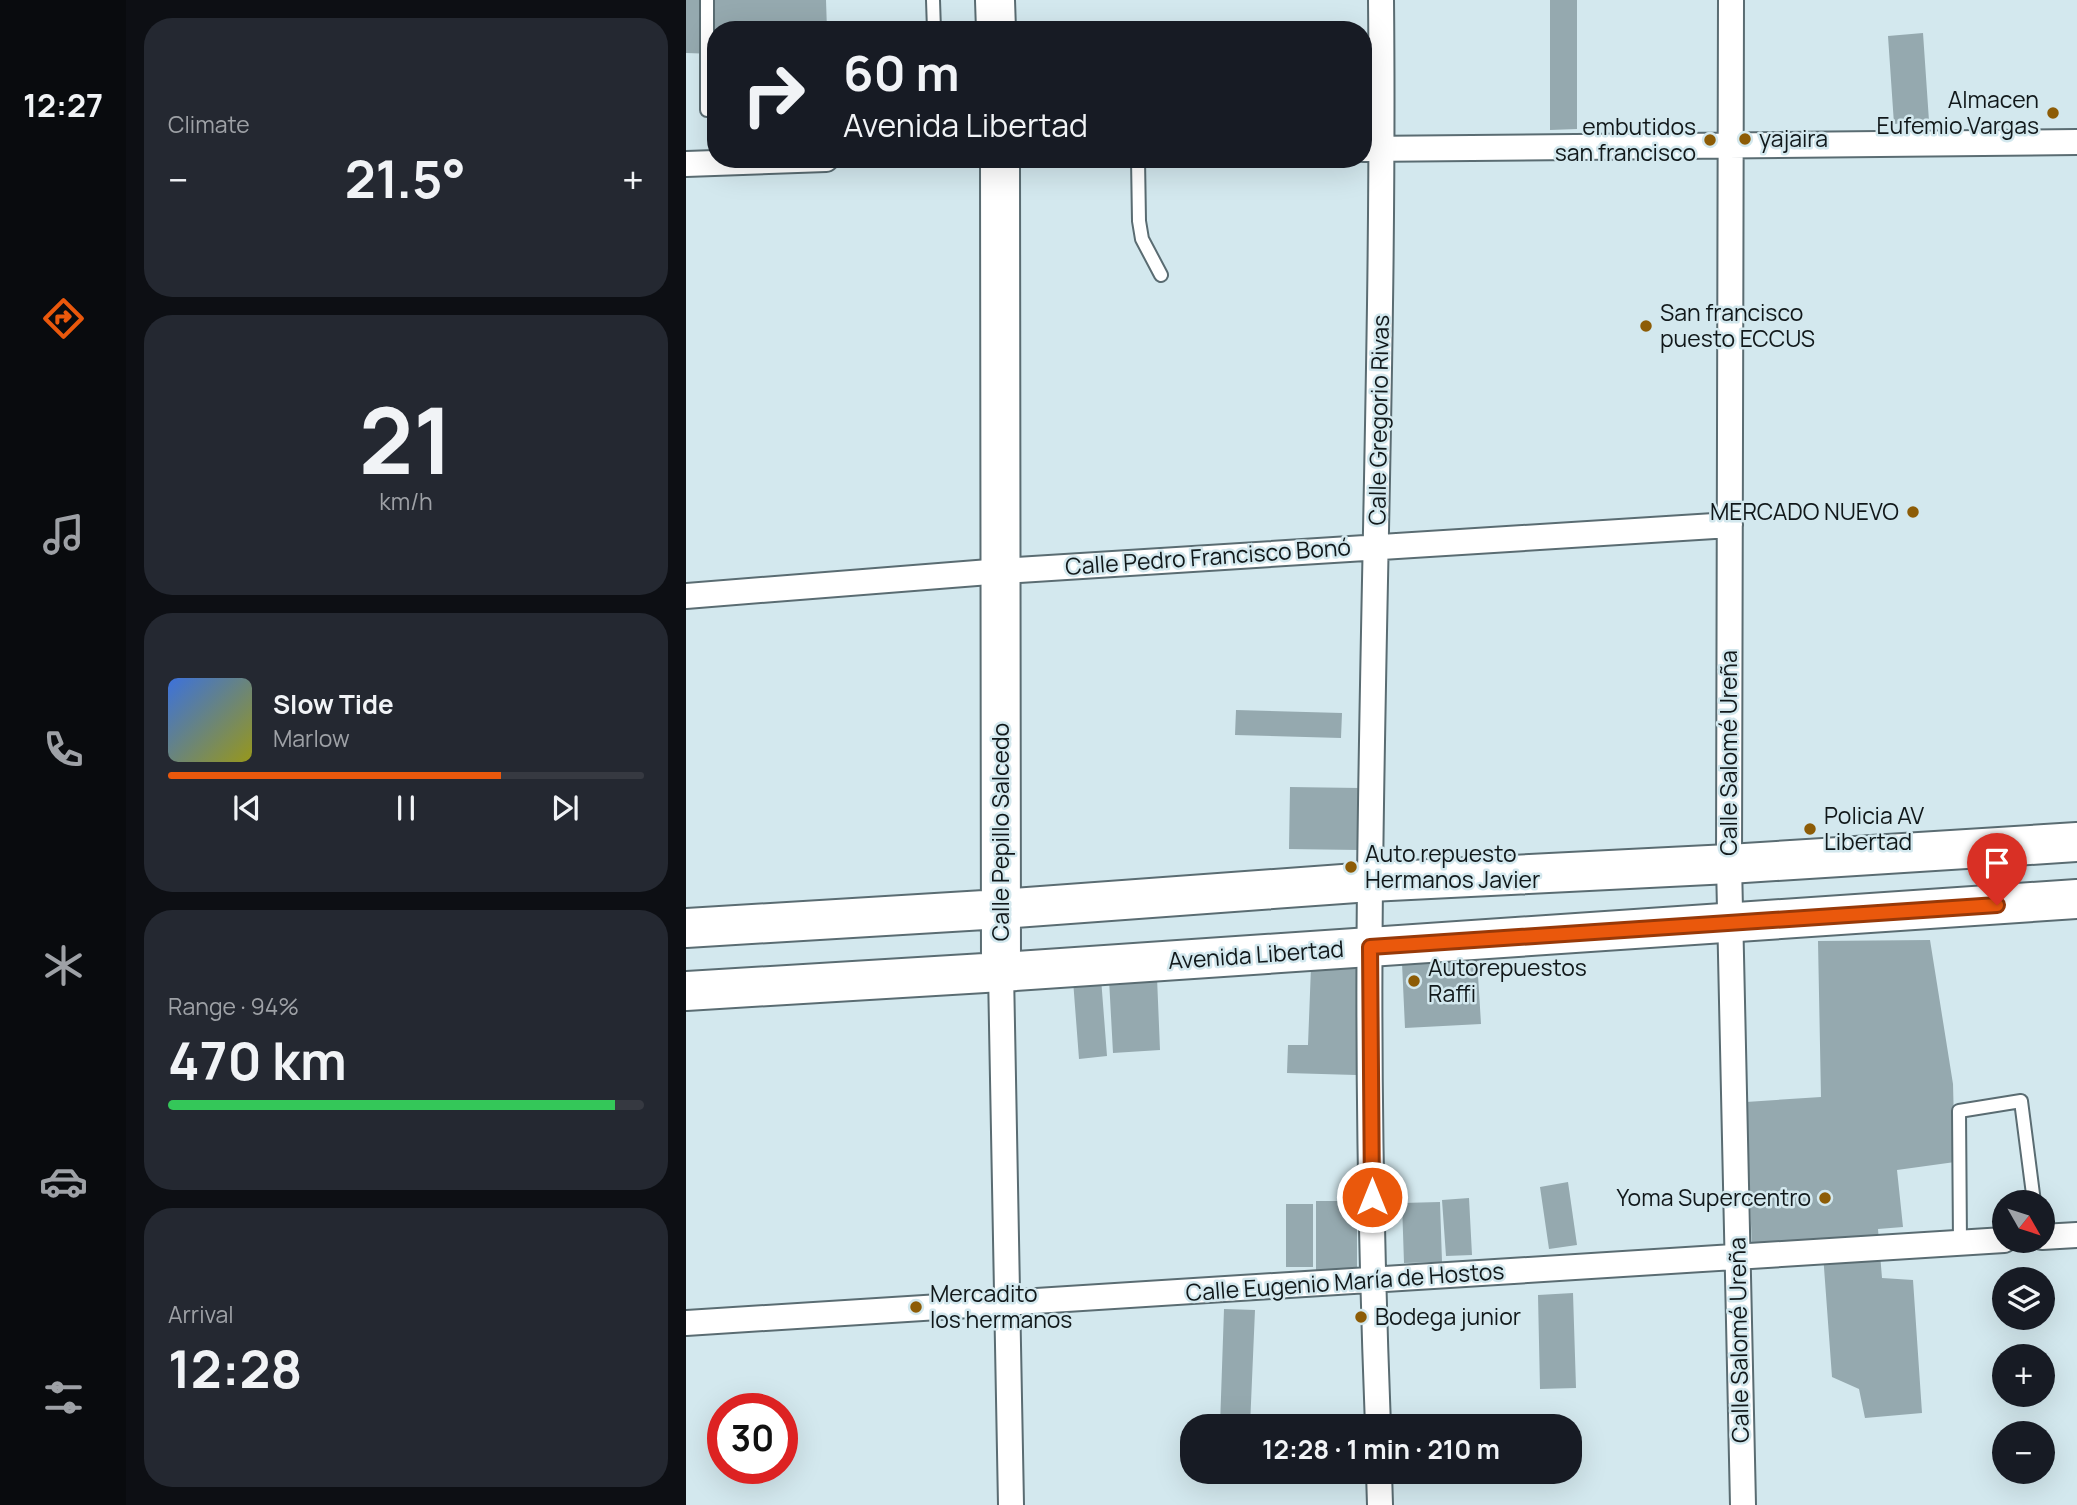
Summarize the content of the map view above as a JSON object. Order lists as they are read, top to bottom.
{
  "streets": {
    "main road": ["Calle Pepillo Salcedo", "Avenida Libertad"],
    "street": [
      "Calle Gregorio Rivas",
      "Calle Pedro Francisco Bonó",
      "Calle Salomé Ureña",
      "Calle Eugenio María de Hostos"
    ]
  },
  "crossings": [
    ["Calle Gregorio Rivas", "Calle Pedro Francisco Bonó"],
    ["Calle Gregorio Rivas", "Avenida Libertad"],
    ["Calle Pedro Francisco Bonó", "Calle Salomé Ureña"],
    ["Calle Pedro Francisco Bonó", "Calle Pepillo Salcedo"],
    ["Calle Salomé Ureña", "Avenida Libertad"],
    ["Calle Salomé Ureña", "Calle Eugenio María de Hostos"],
    ["Calle Pepillo Salcedo", "Avenida Libertad"],
    ["Calle Pepillo Salcedo", "Calle Eugenio María de Hostos"]
  ],
  "places": [
    "Almacen Eufemio Vargas",
    "yajaira",
    "embutidos san francisco",
    "San francisco puesto ECCUS",
    "MERCADO NUEVO",
    "Policia AV Libertad",
    "Auto repuesto Hermanos Javier",
    "Autorepuestos Raffi",
    "Yoma Supercentro",
    "Mercadito los hermanos",
    "Bodega junior"
  ],
  "north": "bottom right",
  "page": {
    "tabs": "12:27",
    "tile": [
      "Climate",
      ["21", "km/h"],
      ["Range · 94%", "470 km"],
      ["Arrival", "12:28"]
    ],
    "turn": ["60 m", "Avenida Libertad"],
    "heat": ["−", "21.5°", "+"],
    "song": ["Slow Tide", "Marlow"],
    "map_buttons": ["+", "−"],
    "limit": "30",
    "trip": "12:28 · 1 min · 210 m"
  }
}
